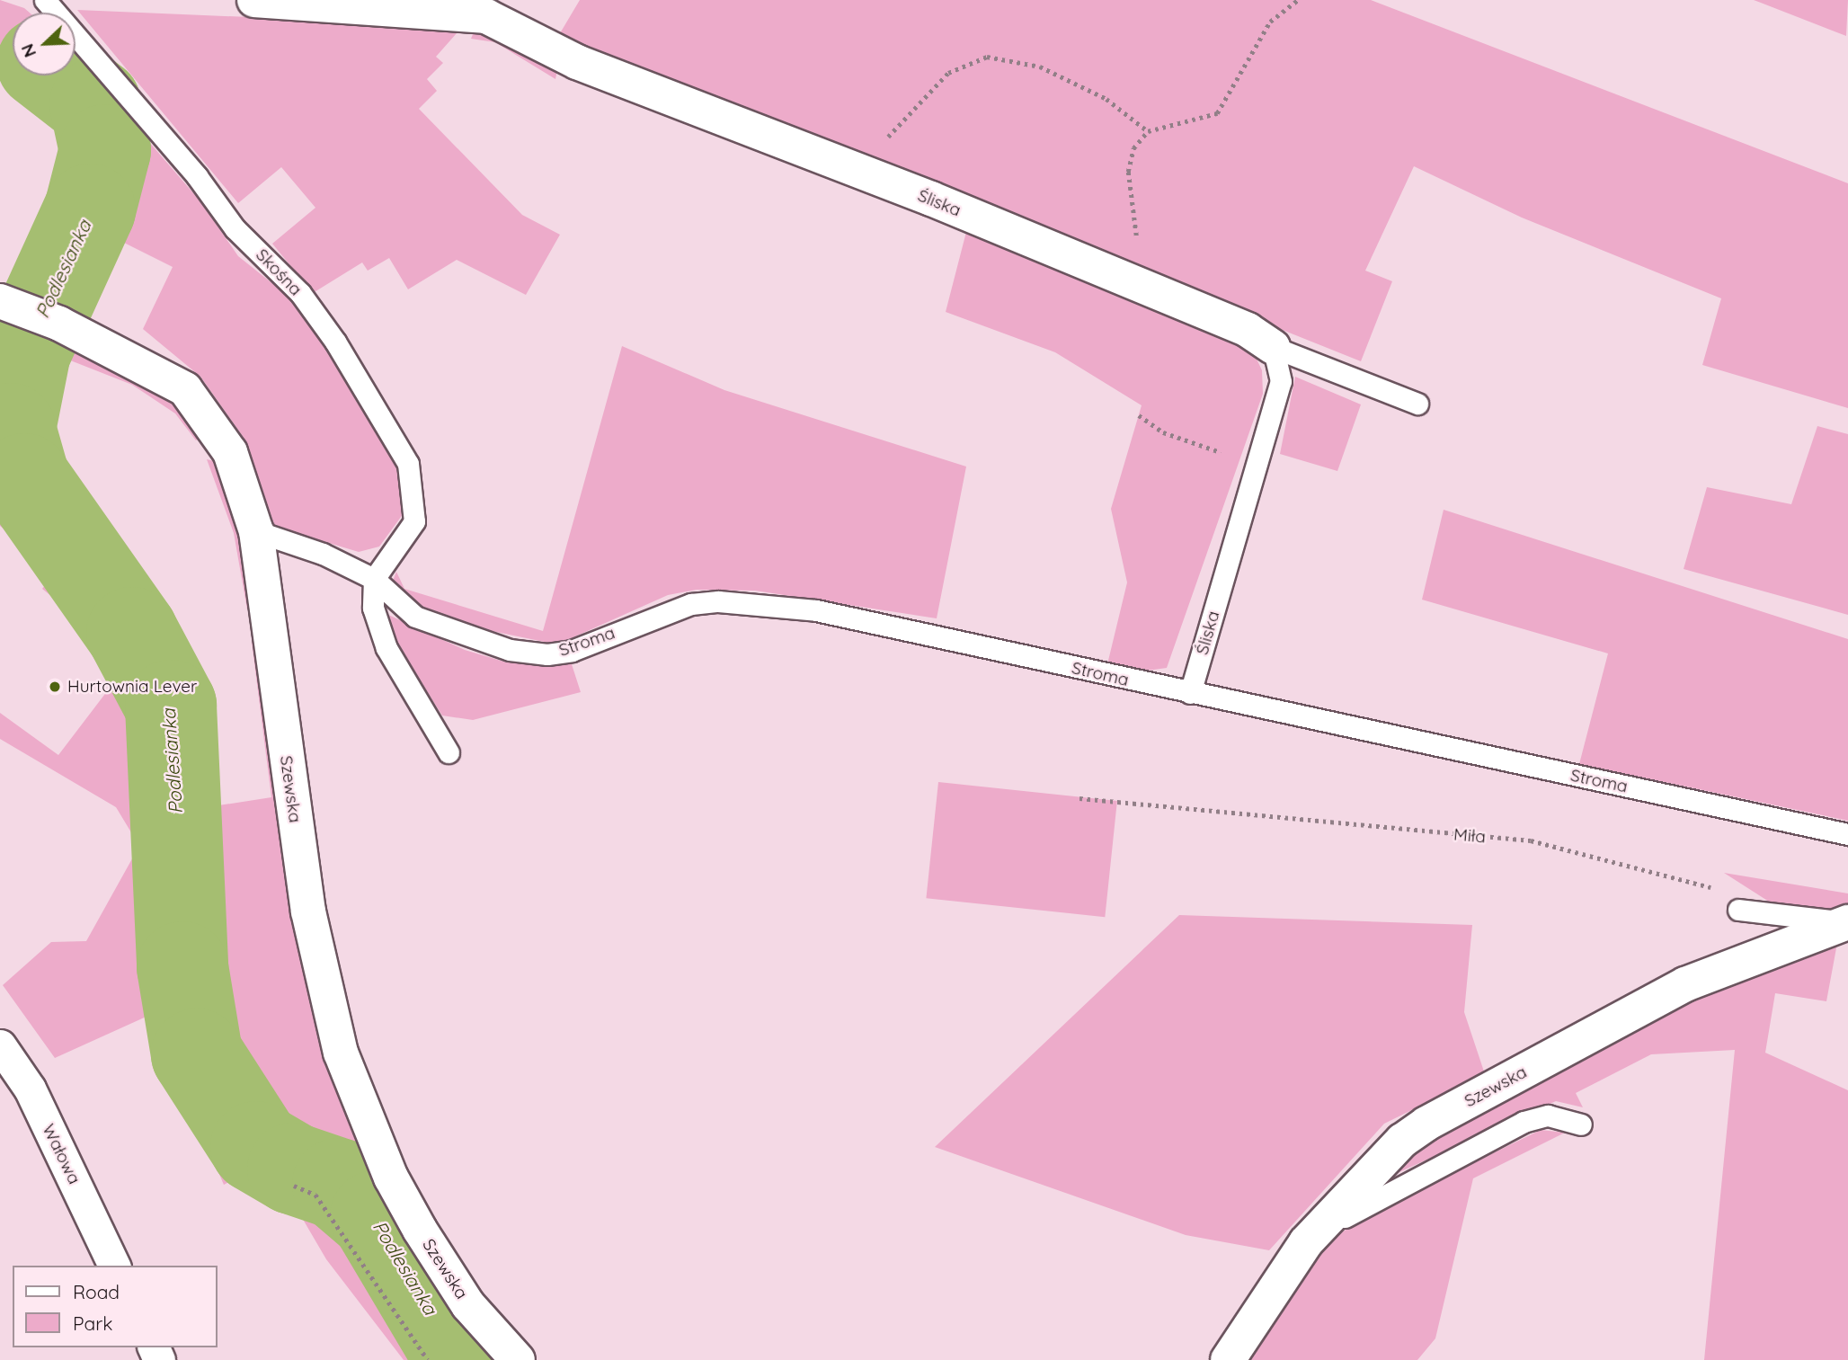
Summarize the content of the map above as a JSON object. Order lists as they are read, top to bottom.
{
  "streets": {
    "street": ["Śliska", "Szewska", "Wałowa"],
    "lane": ["Skośna", "Stroma"],
    "path": ["Miła"]
  },
  "crossings": [
    ["Śliska", "Stroma"],
    ["Skośna", "Stroma"],
    ["Stroma", "Szewska"]
  ],
  "water": ["Podlesianka"],
  "places": ["Hurtownia Lever"],
  "legend": ["Road", "Park"],
  "north": "bottom left"
}
